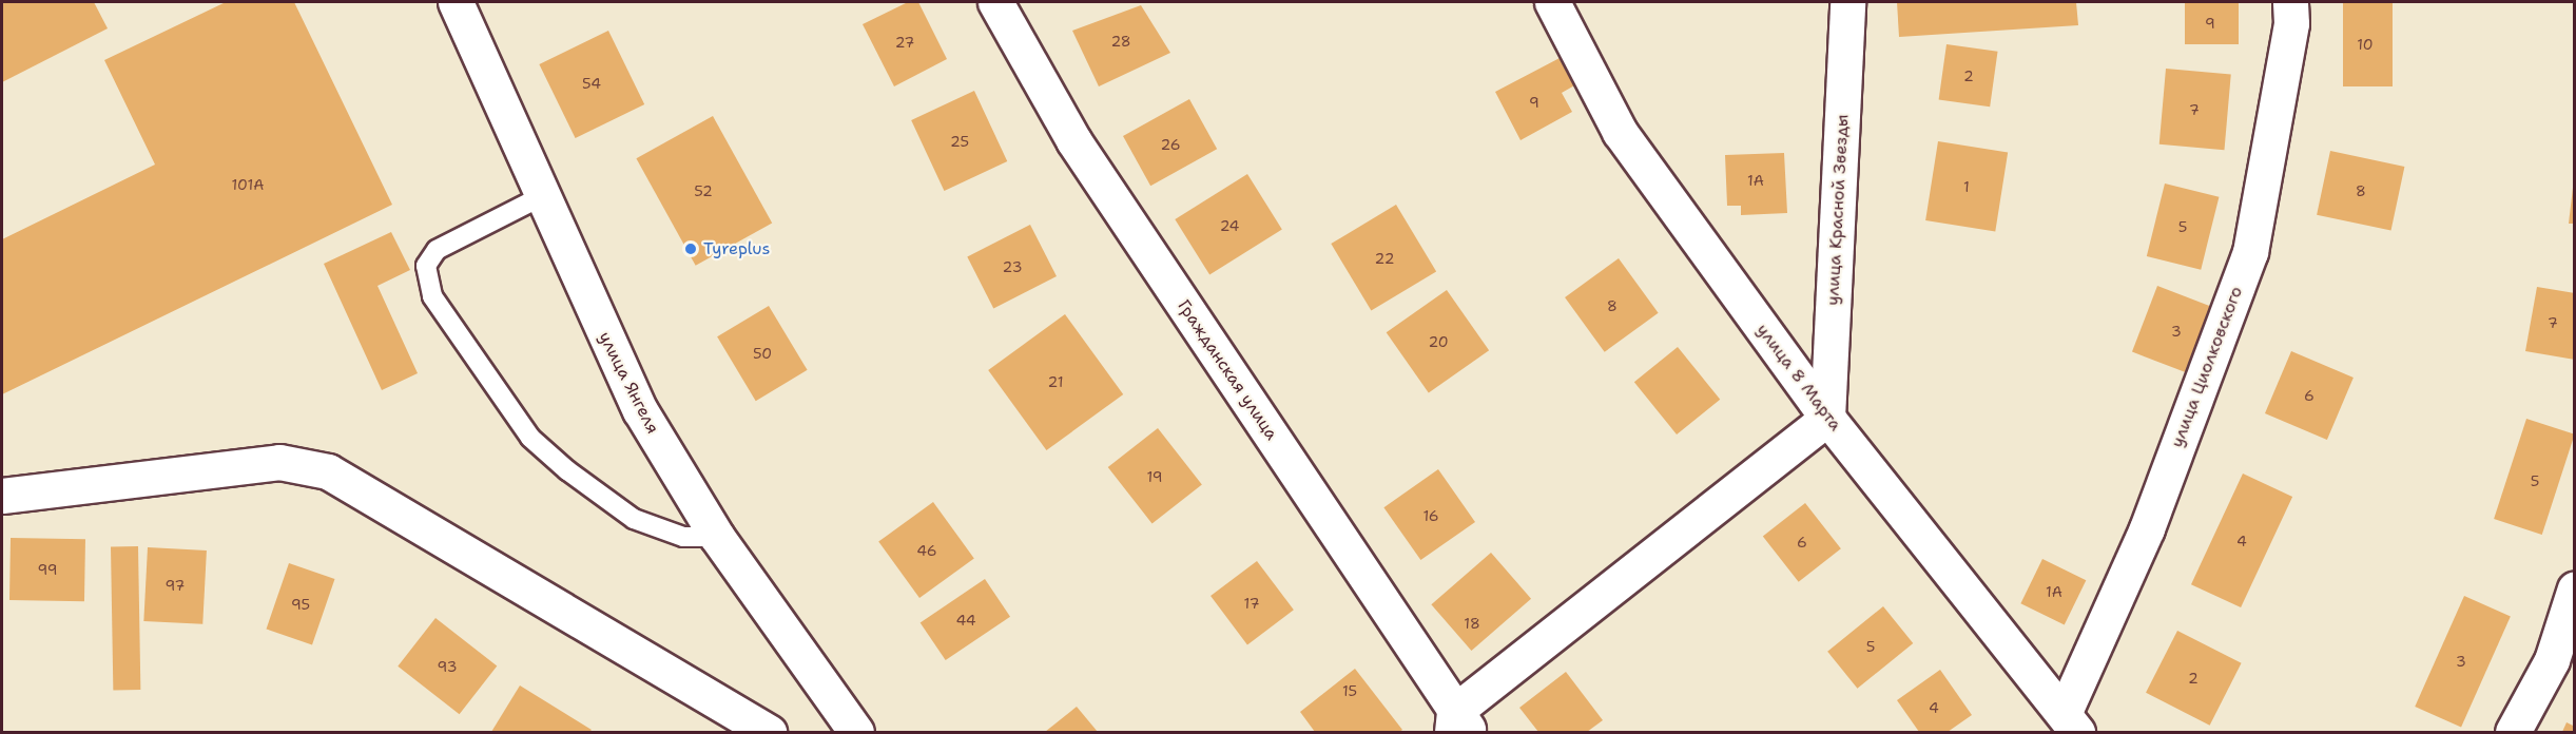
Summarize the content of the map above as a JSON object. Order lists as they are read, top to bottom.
{
  "streets": {
    "street": [
      "улица Красной Звезды",
      "улица Циолковского",
      "Гражданская улица",
      "улица 8 Марта",
      "улица Янгеля"
    ]
  },
  "crossings": [
    ["улица Красной Звезды", "улица 8 Марта"],
    ["улица Циолковского", "улица 8 Марта"]
  ],
  "places": ["Tyreplus"],
  "house_numbers": [
    "9",
    "28",
    "27",
    "10",
    "2",
    "54",
    "9",
    "7",
    "25",
    "26",
    "1А",
    "101А",
    "1",
    "52",
    "8",
    "24",
    "5",
    "22",
    "23",
    "8",
    "7",
    "3",
    "20",
    "50",
    "21",
    "6",
    "19",
    "5",
    "16",
    "4",
    "6",
    "46",
    "99",
    "97",
    "1А",
    "17",
    "95",
    "44",
    "18",
    "5",
    "3",
    "93",
    "2",
    "15",
    "4"
  ]
}
